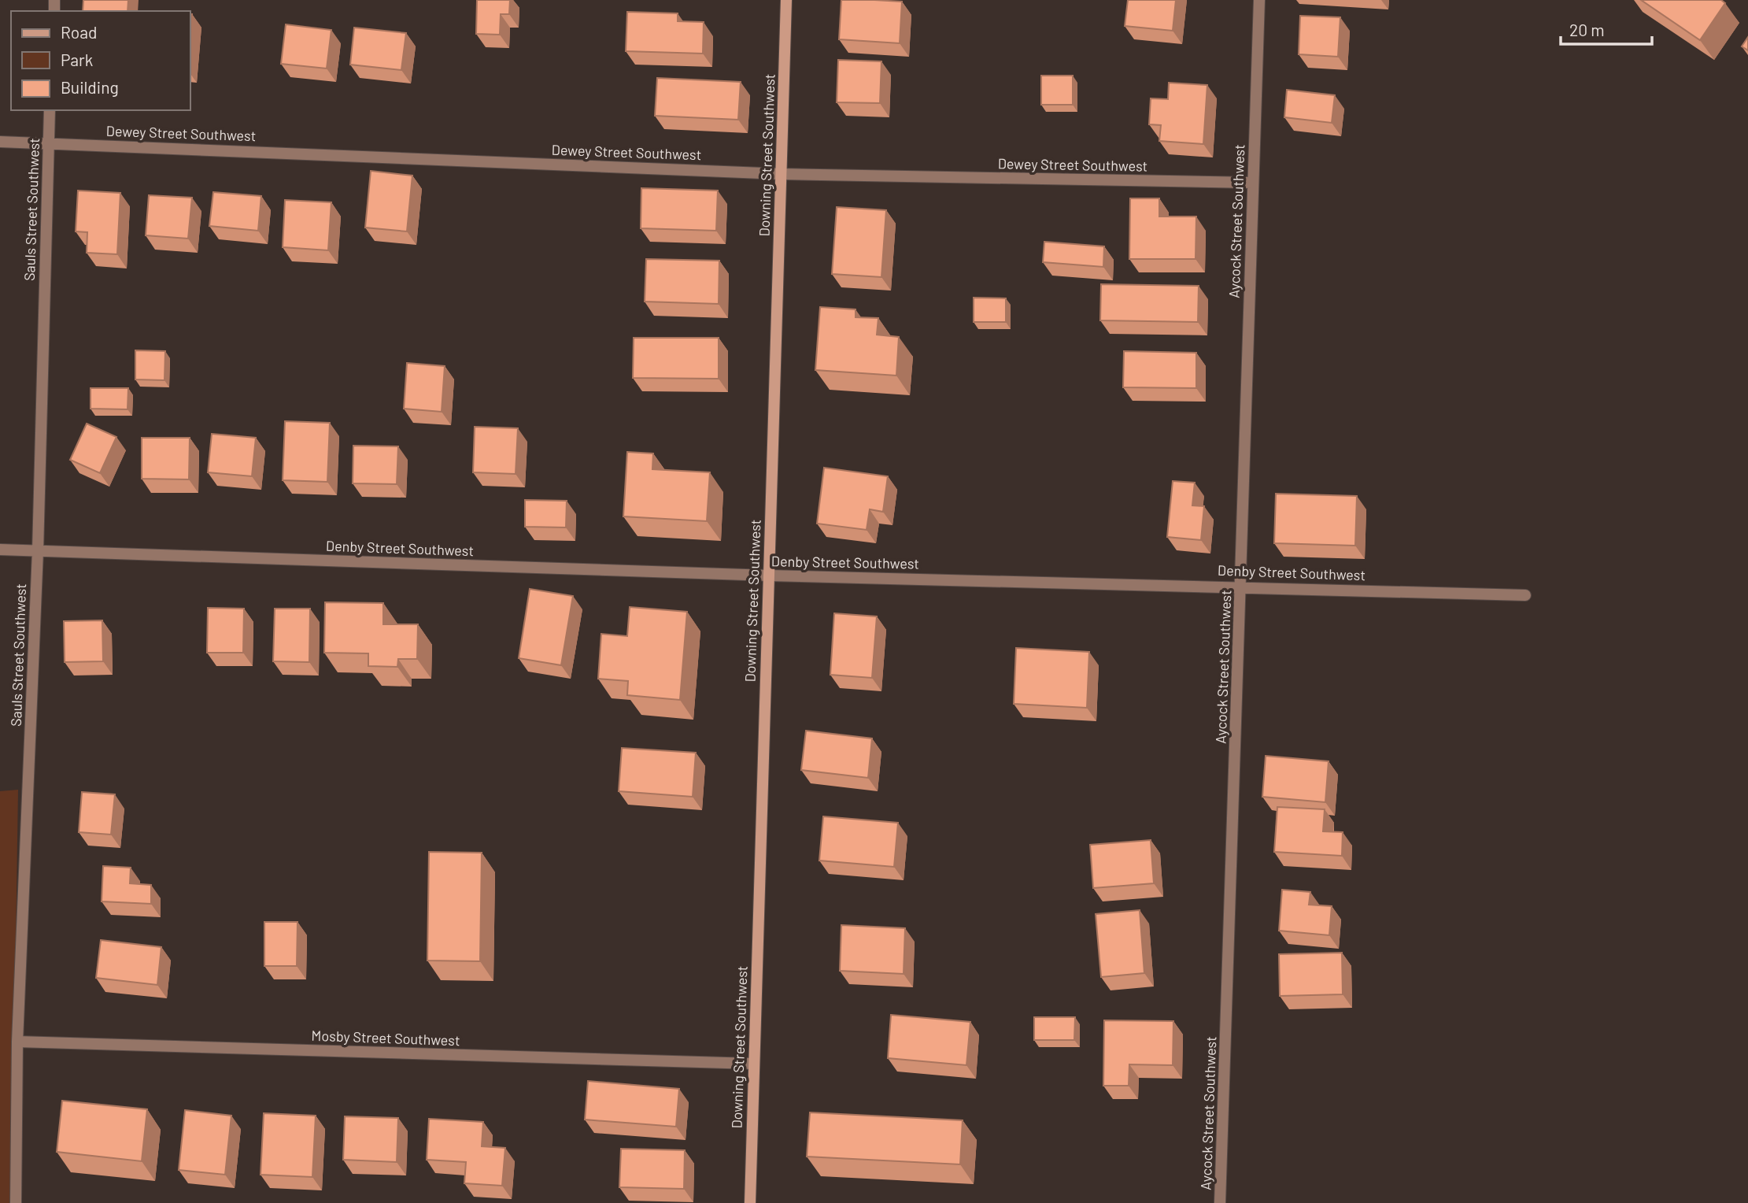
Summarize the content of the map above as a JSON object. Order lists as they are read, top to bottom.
{
  "streets": {
    "street": [
      "Dewey Street Southwest",
      "Downing Street Southwest",
      "Sauls Street Southwest",
      "Aycock Street Southwest",
      "Denby Street Southwest",
      "Mosby Street Southwest"
    ]
  },
  "crossings": [
    ["Dewey Street Southwest", "Downing Street Southwest"],
    ["Dewey Street Southwest", "Sauls Street Southwest"],
    ["Dewey Street Southwest", "Aycock Street Southwest"],
    ["Downing Street Southwest", "Denby Street Southwest"],
    ["Downing Street Southwest", "Mosby Street Southwest"],
    ["Sauls Street Southwest", "Denby Street Southwest"],
    ["Sauls Street Southwest", "Mosby Street Southwest"],
    ["Aycock Street Southwest", "Denby Street Southwest"]
  ],
  "legend": ["Road", "Park", "Building"],
  "scale_bar": "20 m"
}
